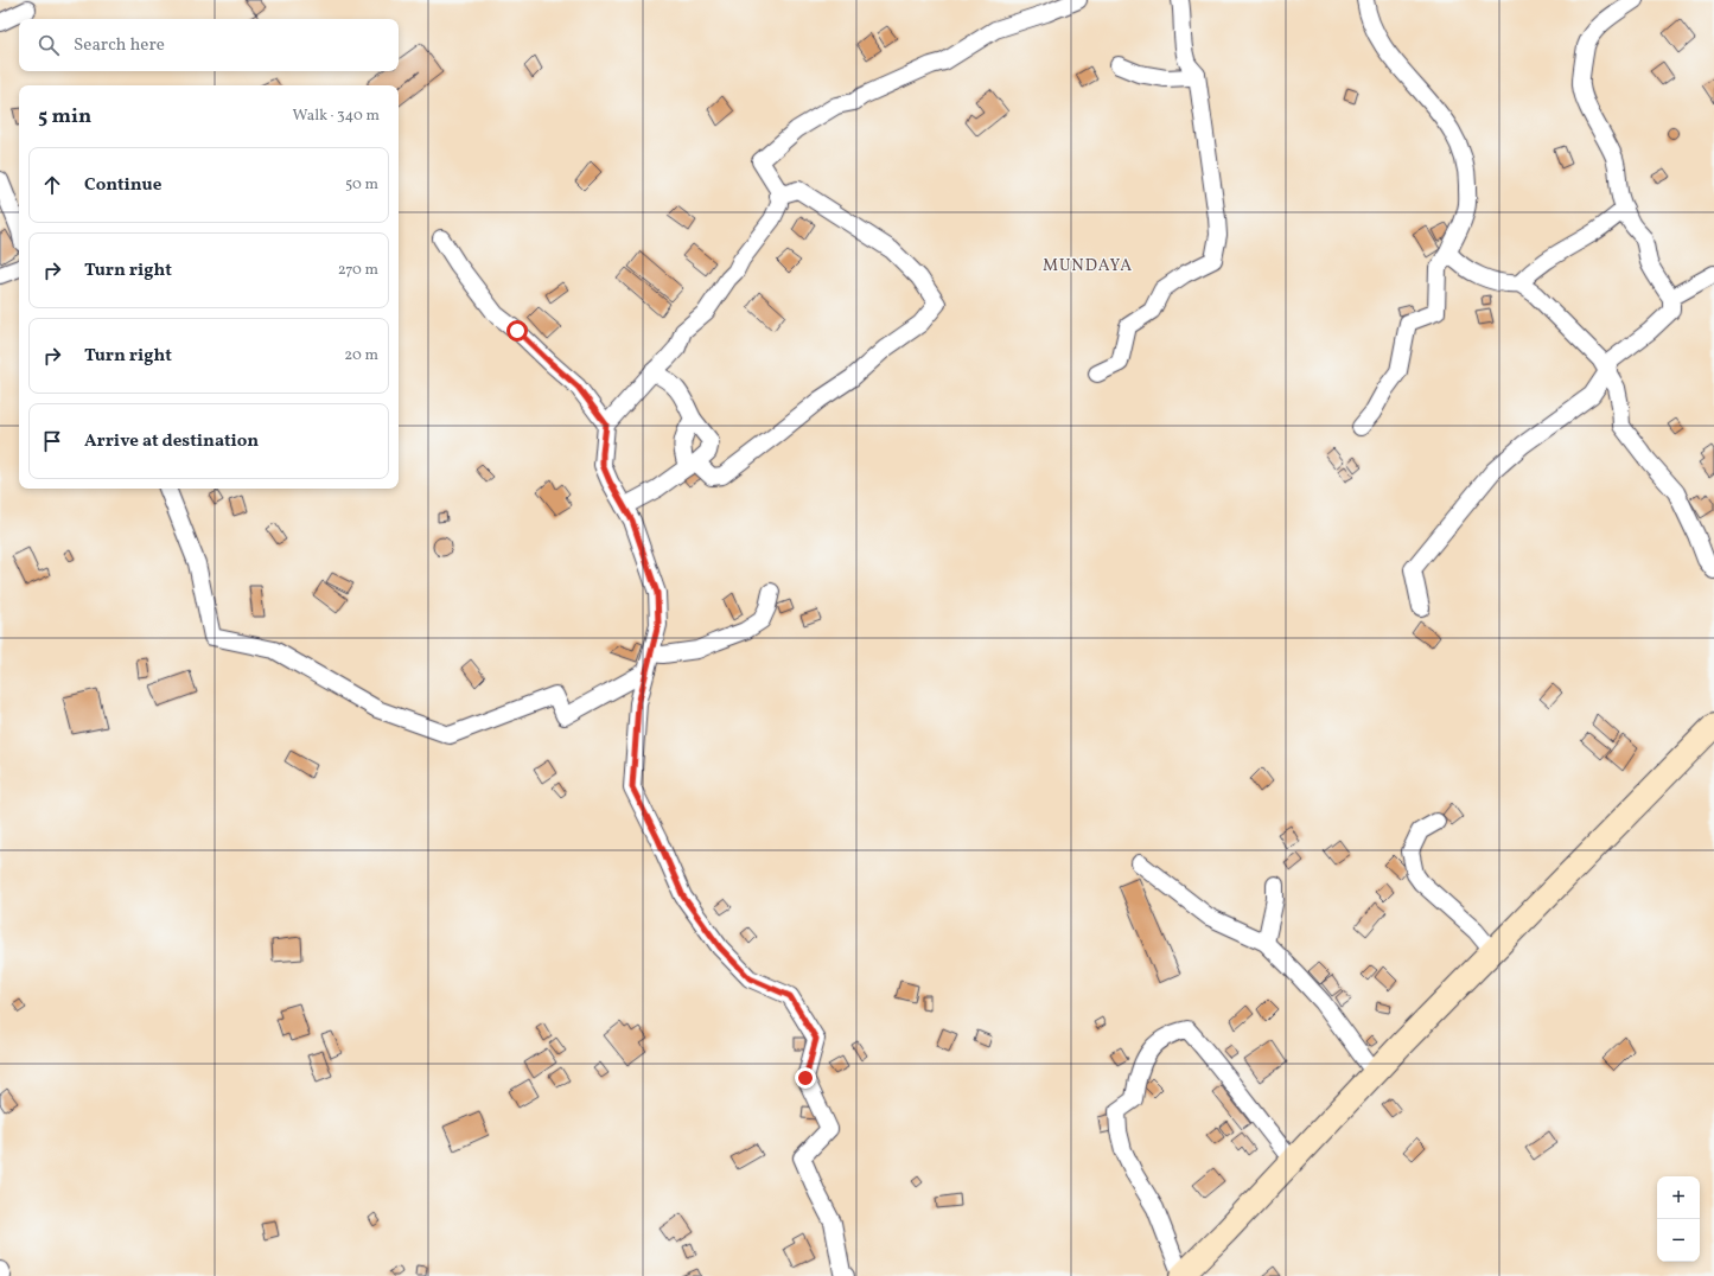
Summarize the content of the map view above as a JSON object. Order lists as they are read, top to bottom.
{
  "districts": ["MUNDAYA"],
  "page": {
    "search": "Search here",
    "heading": ["5 min", "Walk · 340 m"],
    "list": [
      ["Continue", "50 m"],
      ["Turn right", "270 m"],
      ["Turn right", "20 m"],
      "Arrive at destination"
    ],
    "map_buttons": ["+", "−"]
  }
}
